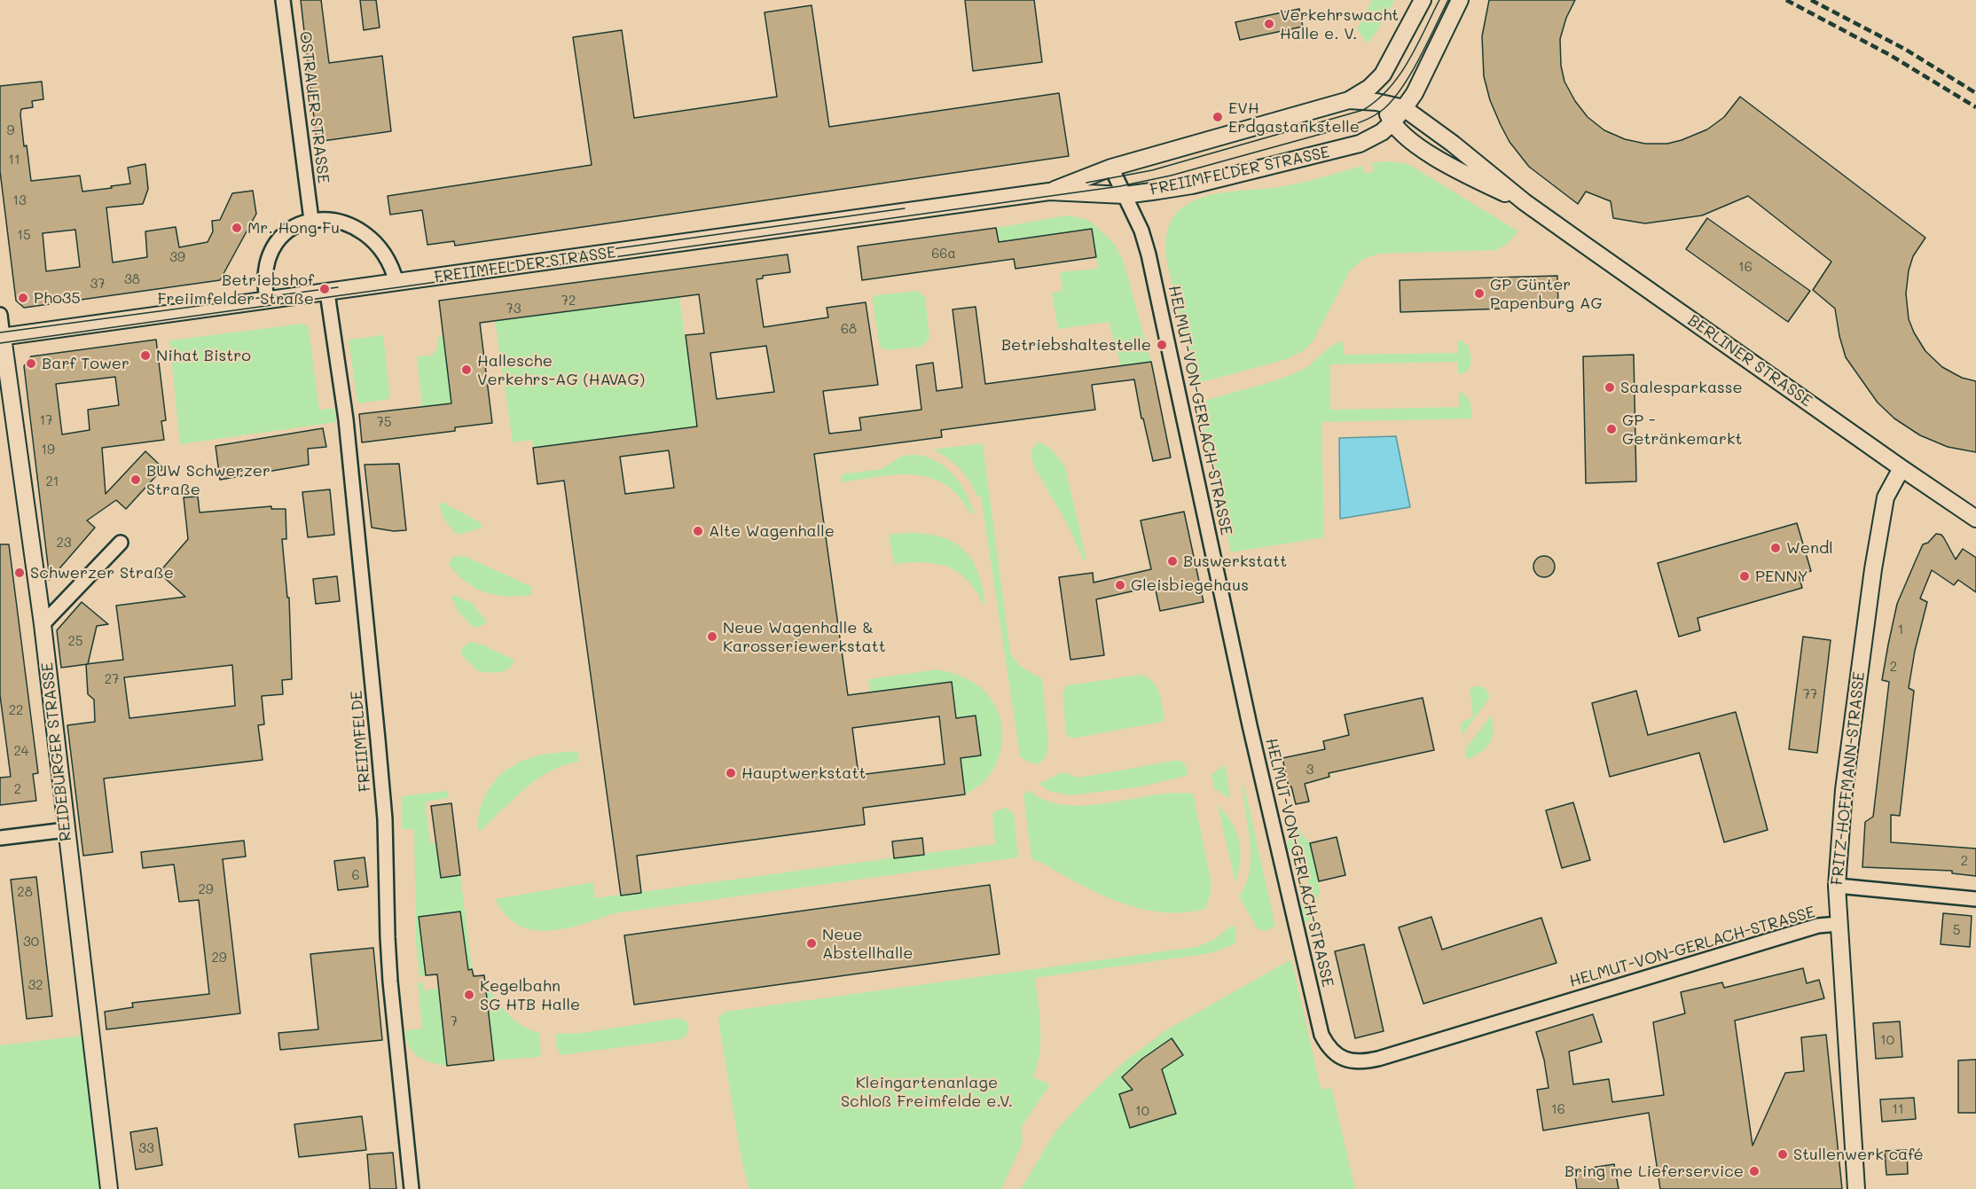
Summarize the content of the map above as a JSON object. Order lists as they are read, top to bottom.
{
  "streets": {
    "street": [
      "OSTRAUER STRASSE",
      "FREIIMFELDER STRASSE",
      "BERLINER STRASSE",
      "HELMUT-VON-GERLACH-STRASSE",
      "FREIIMFELDE",
      "REIDEBURGER STRASSE",
      "FRITZ-HOFFMANN-STRASSE"
    ]
  },
  "crossings": [
    ["FREIIMFELDER STRASSE", "BERLINER STRASSE"],
    ["FREIIMFELDER STRASSE", "HELMUT-VON-GERLACH-STRASSE"],
    ["FREIIMFELDER STRASSE", "FREIIMFELDE"],
    ["FREIIMFELDER STRASSE", "REIDEBURGER STRASSE"],
    ["BERLINER STRASSE", "FRITZ-HOFFMANN-STRASSE"],
    ["HELMUT-VON-GERLACH-STRASSE", "FRITZ-HOFFMANN-STRASSE"]
  ],
  "parks": ["Kleingartenanlage Schloß Freimfelde e.V."],
  "places": [
    "Verkehrswacht Halle e. V.",
    "EVH Erdgastankstelle",
    "Mr. Hong Fu",
    "Betriebshof Freiimfelder Straße",
    "GP Günter Papenburg AG",
    "Pho35",
    "Betriebshaltestelle",
    "Nihat Bistro",
    "Barf Tower",
    "Hallesche Verkehrs-AG (HAVAG)",
    "Saalesparkasse",
    "GP - Getränkemarkt",
    "BUW Schwerzer Straße",
    "Alte Wagenhalle",
    "Wendl",
    "Buswerkstatt",
    "Schwerzer Straße",
    "PENNY",
    "Gleisbiegehaus",
    "Neue Wagenhalle & Karosseriewerkstatt",
    "Hauptwerkstatt",
    "Neue Abstellhalle",
    "Kegelbahn SG HTB Halle",
    "Stullenwerk café",
    "Bring me Lieferservice"
  ],
  "house_numbers": [
    "9",
    "11",
    "13",
    "15",
    "66a",
    "39",
    "16",
    "38",
    "37",
    "72",
    "73",
    "68",
    "17",
    "75",
    "19",
    "21",
    "23",
    "1",
    "25",
    "2",
    "27",
    "77",
    "22",
    "24",
    "3",
    "2",
    "2",
    "6",
    "29",
    "28",
    "5",
    "30",
    "29",
    "32",
    "7",
    "10",
    "16",
    "11",
    "10",
    "33"
  ]
}
